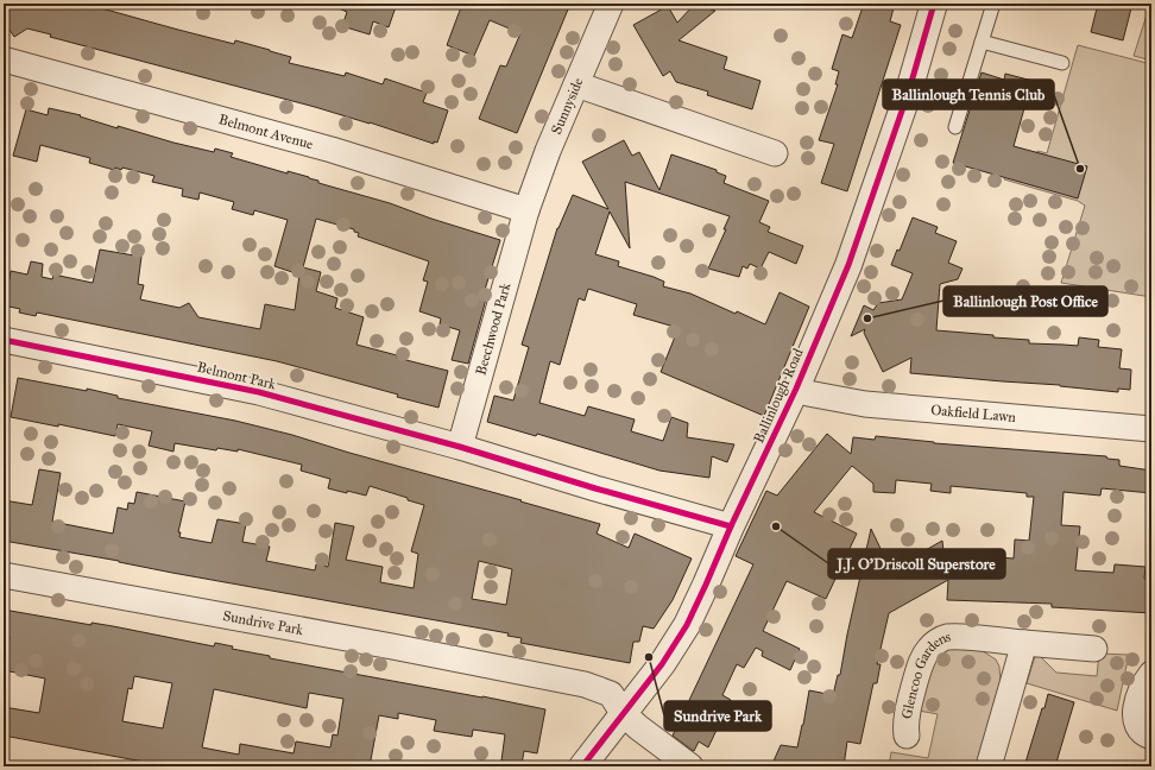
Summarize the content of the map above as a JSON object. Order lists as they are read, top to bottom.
{
  "streets": {
    "street": [
      "Sunnyside",
      "Belmont Avenue",
      "Beechwood Park",
      "Belmont Park",
      "Ballinlough Road",
      "Oakfield Lawn",
      "Sundrive Park",
      "Glencoo Gardens"
    ]
  },
  "crossings": [
    ["Sunnyside", "Belmont Avenue"],
    ["Sunnyside", "Beechwood Park"],
    ["Belmont Avenue", "Beechwood Park"],
    ["Beechwood Park", "Belmont Park"],
    ["Belmont Park", "Ballinlough Road"],
    ["Ballinlough Road", "Oakfield Lawn"],
    ["Ballinlough Road", "Sundrive Park"]
  ],
  "places": [
    "Ballinlough Tennis Club",
    "Ballinlough Post Office",
    "J.J. O'Driscoll Superstore",
    "Sundrive Park"
  ]
}
